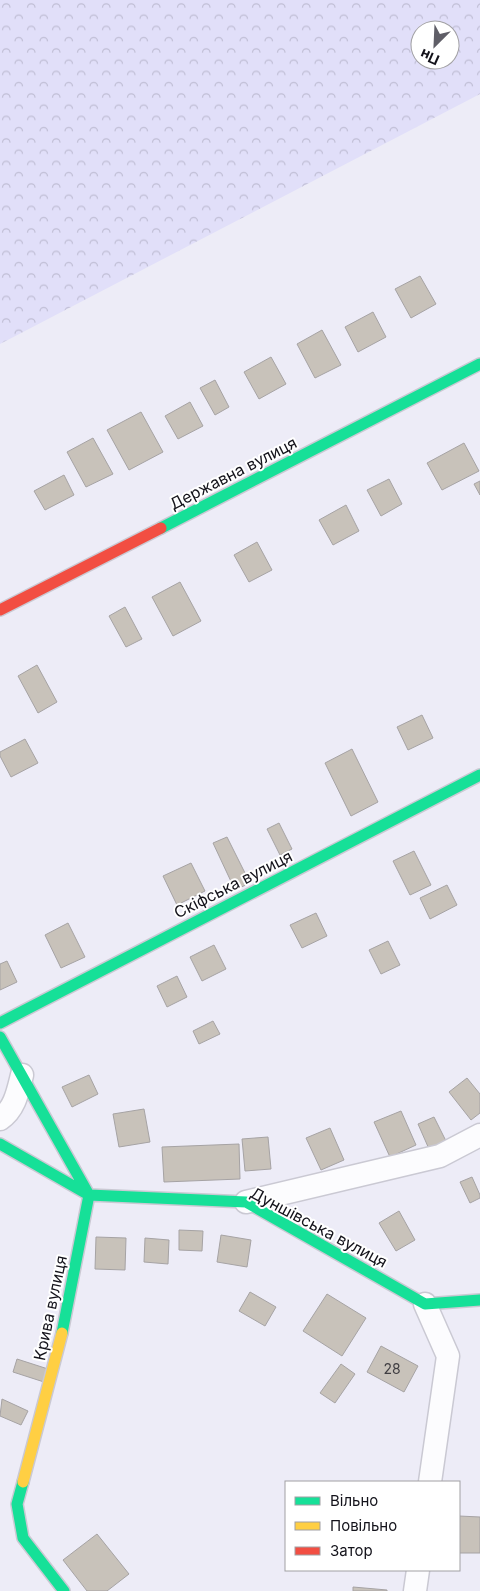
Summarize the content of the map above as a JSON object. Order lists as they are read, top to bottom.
{
  "streets": {
    "street": [
      "Державна вулиця",
      "Скіфська вулиця",
      "Дуншівська вулиця",
      "Крива вулиця"
    ]
  },
  "crossings": [
    ["Дуншівська вулиця", "Крива вулиця"]
  ],
  "house_numbers": ["28"],
  "legend": ["Вільно", "Повільно", "Затор"],
  "north": "bottom left"
}
